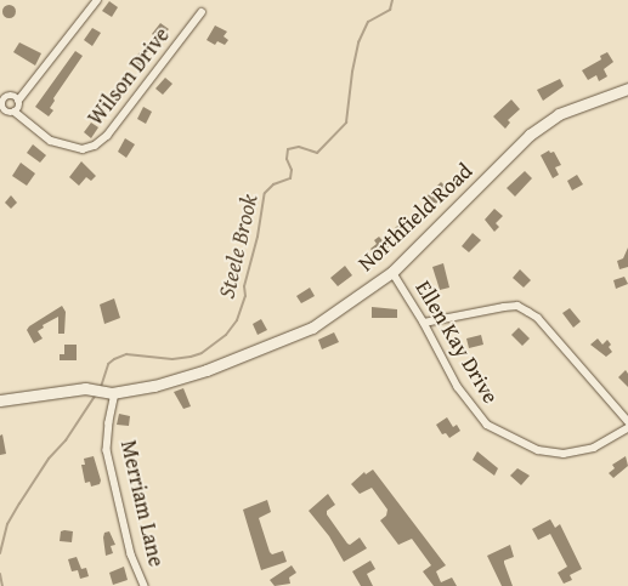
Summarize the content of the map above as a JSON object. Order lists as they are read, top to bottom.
{
  "streets": {
    "street": [
      "Wilson Drive",
      "Northfield Road",
      "Ellen Kay Drive",
      "Merriam Lane"
    ]
  },
  "crossings": [
    ["Northfield Road", "Ellen Kay Drive"],
    ["Northfield Road", "Merriam Lane"]
  ],
  "water": ["Steele Brook"]
}
